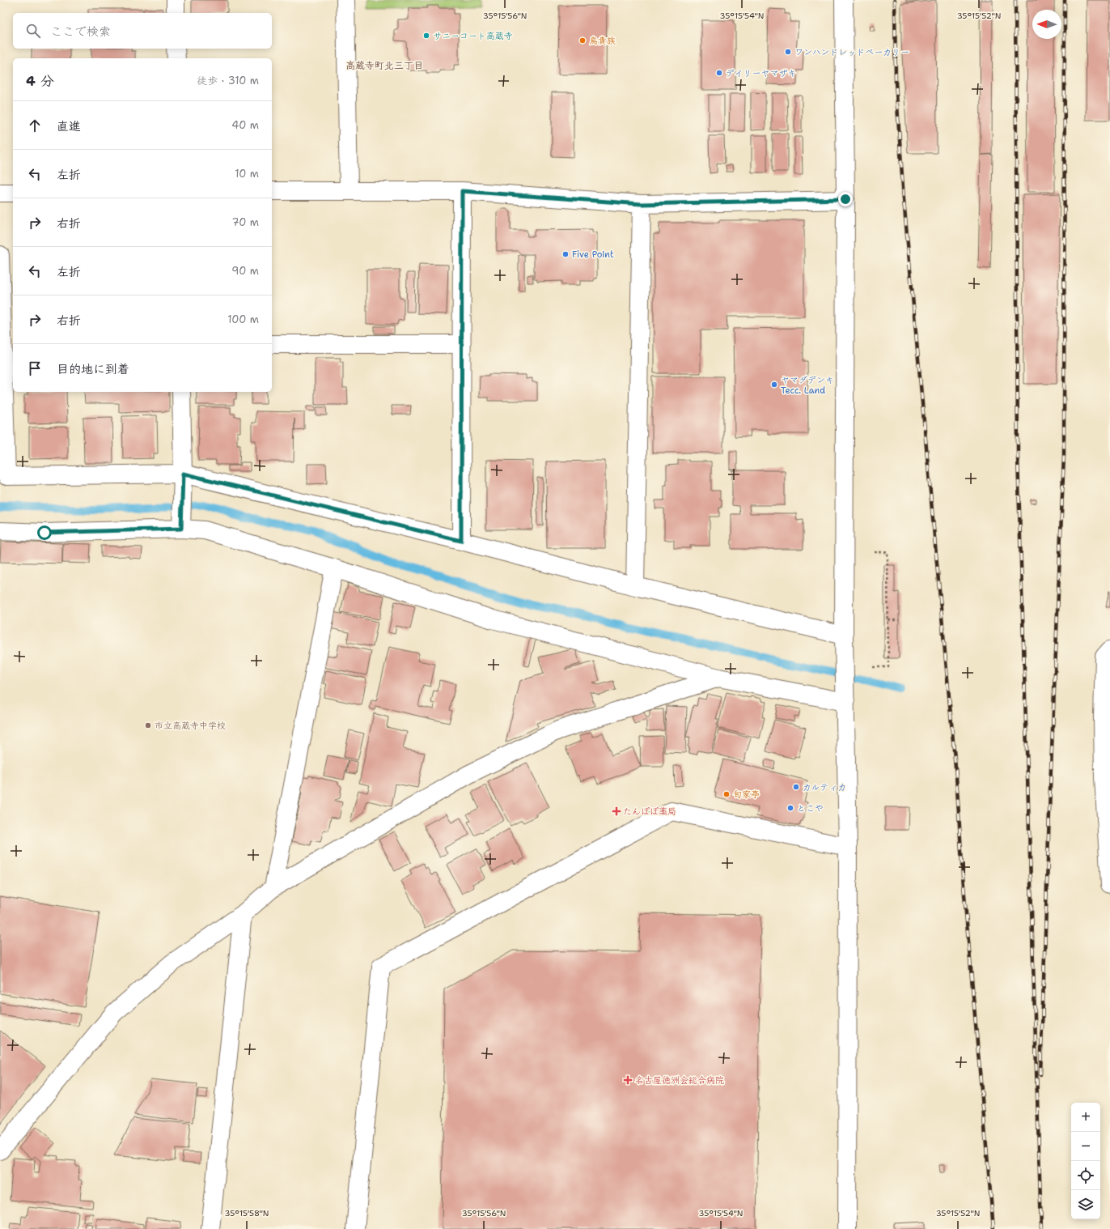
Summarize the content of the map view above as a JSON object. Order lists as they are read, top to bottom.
{
  "districts": ["高蔵寺町北三丁目"],
  "places": {
    "other": [
      "サニーコート高蔵寺",
      "鳥貴族",
      "ワンハンドレッドベーカリー",
      "デイリーヤマザキ",
      "Five Point",
      "ヤマダデンキ Tecc. Land",
      "市立高蔵寺中学校",
      "カルティカ",
      "旬家亭",
      "とこや"
    ],
    "health": ["たんぽぽ薬局", "名古屋徳洲会総合病院"]
  },
  "north": "left",
  "page": {
    "search": "ここで検索",
    "heading": ["4 分", "徒歩 · 310 m"],
    "list": [
      ["直進", "40 m"],
      ["左折", "10 m"],
      ["右折", "70 m"],
      ["左折", "90 m"],
      ["右折", "100 m"],
      "目的地に到着"
    ],
    "map_buttons": ["+", "−"]
  },
  "coordinates": [
    "35°15'56\"N",
    "35°15'54\"N",
    "35°15'52\"N",
    "35°15'58\"N"
  ]
}
